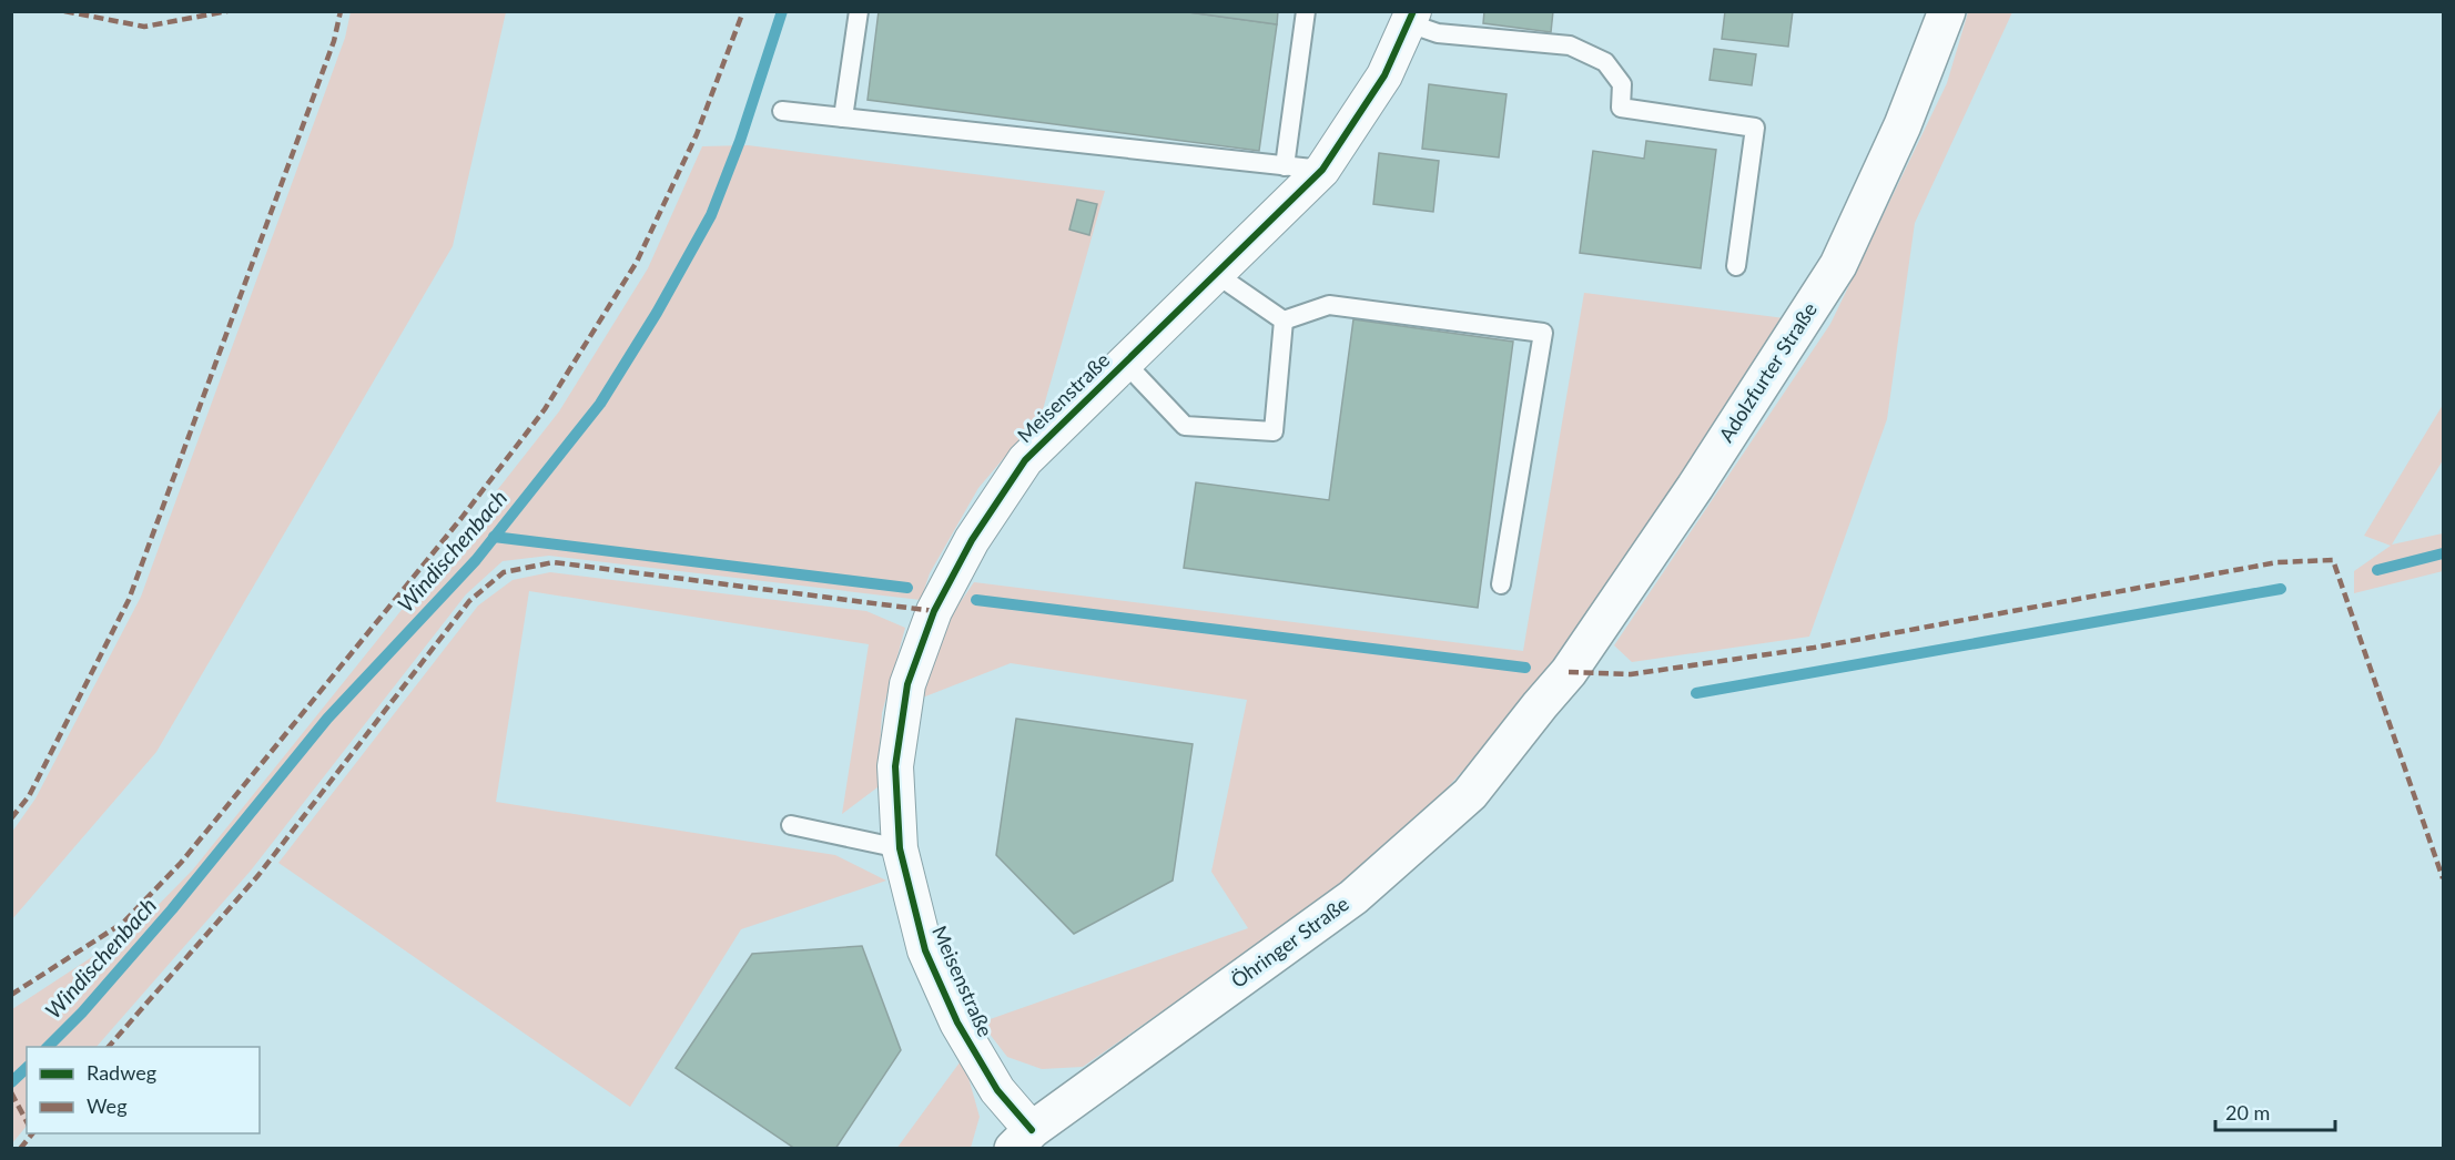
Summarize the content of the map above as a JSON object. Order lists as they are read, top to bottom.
{
  "streets": {
    "main road": ["Adolzfurter Straße", "Öhringer Straße"],
    "street": ["Meisenstraße"]
  },
  "crossings": [
    ["Adolzfurter Straße", "Öhringer Straße"],
    ["Meisenstraße", "Öhringer Straße"]
  ],
  "water": ["Windischenbach"],
  "legend": ["Radweg", "Weg"],
  "scale_bar": "20 m"
}
